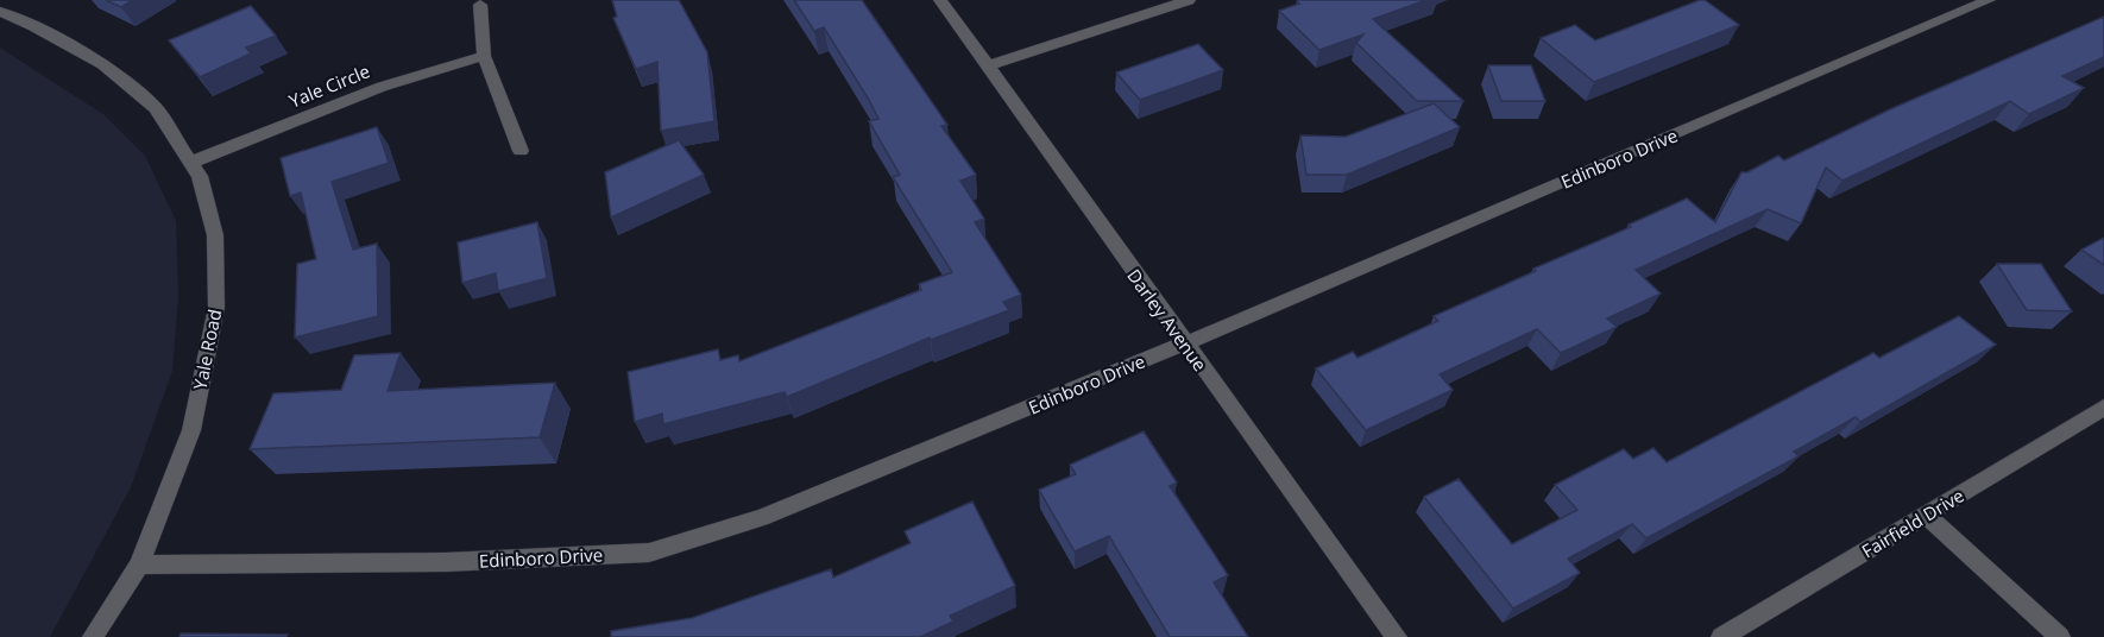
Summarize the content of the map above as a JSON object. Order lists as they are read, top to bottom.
{
  "streets": {
    "street": [
      "Yale Circle",
      "Edinboro Drive",
      "Darley Avenue",
      "Yale Road",
      "Fairfield Drive"
    ]
  },
  "crossings": [
    ["Yale Circle", "Yale Road"],
    ["Edinboro Drive", "Darley Avenue"],
    ["Edinboro Drive", "Yale Road"]
  ]
}
